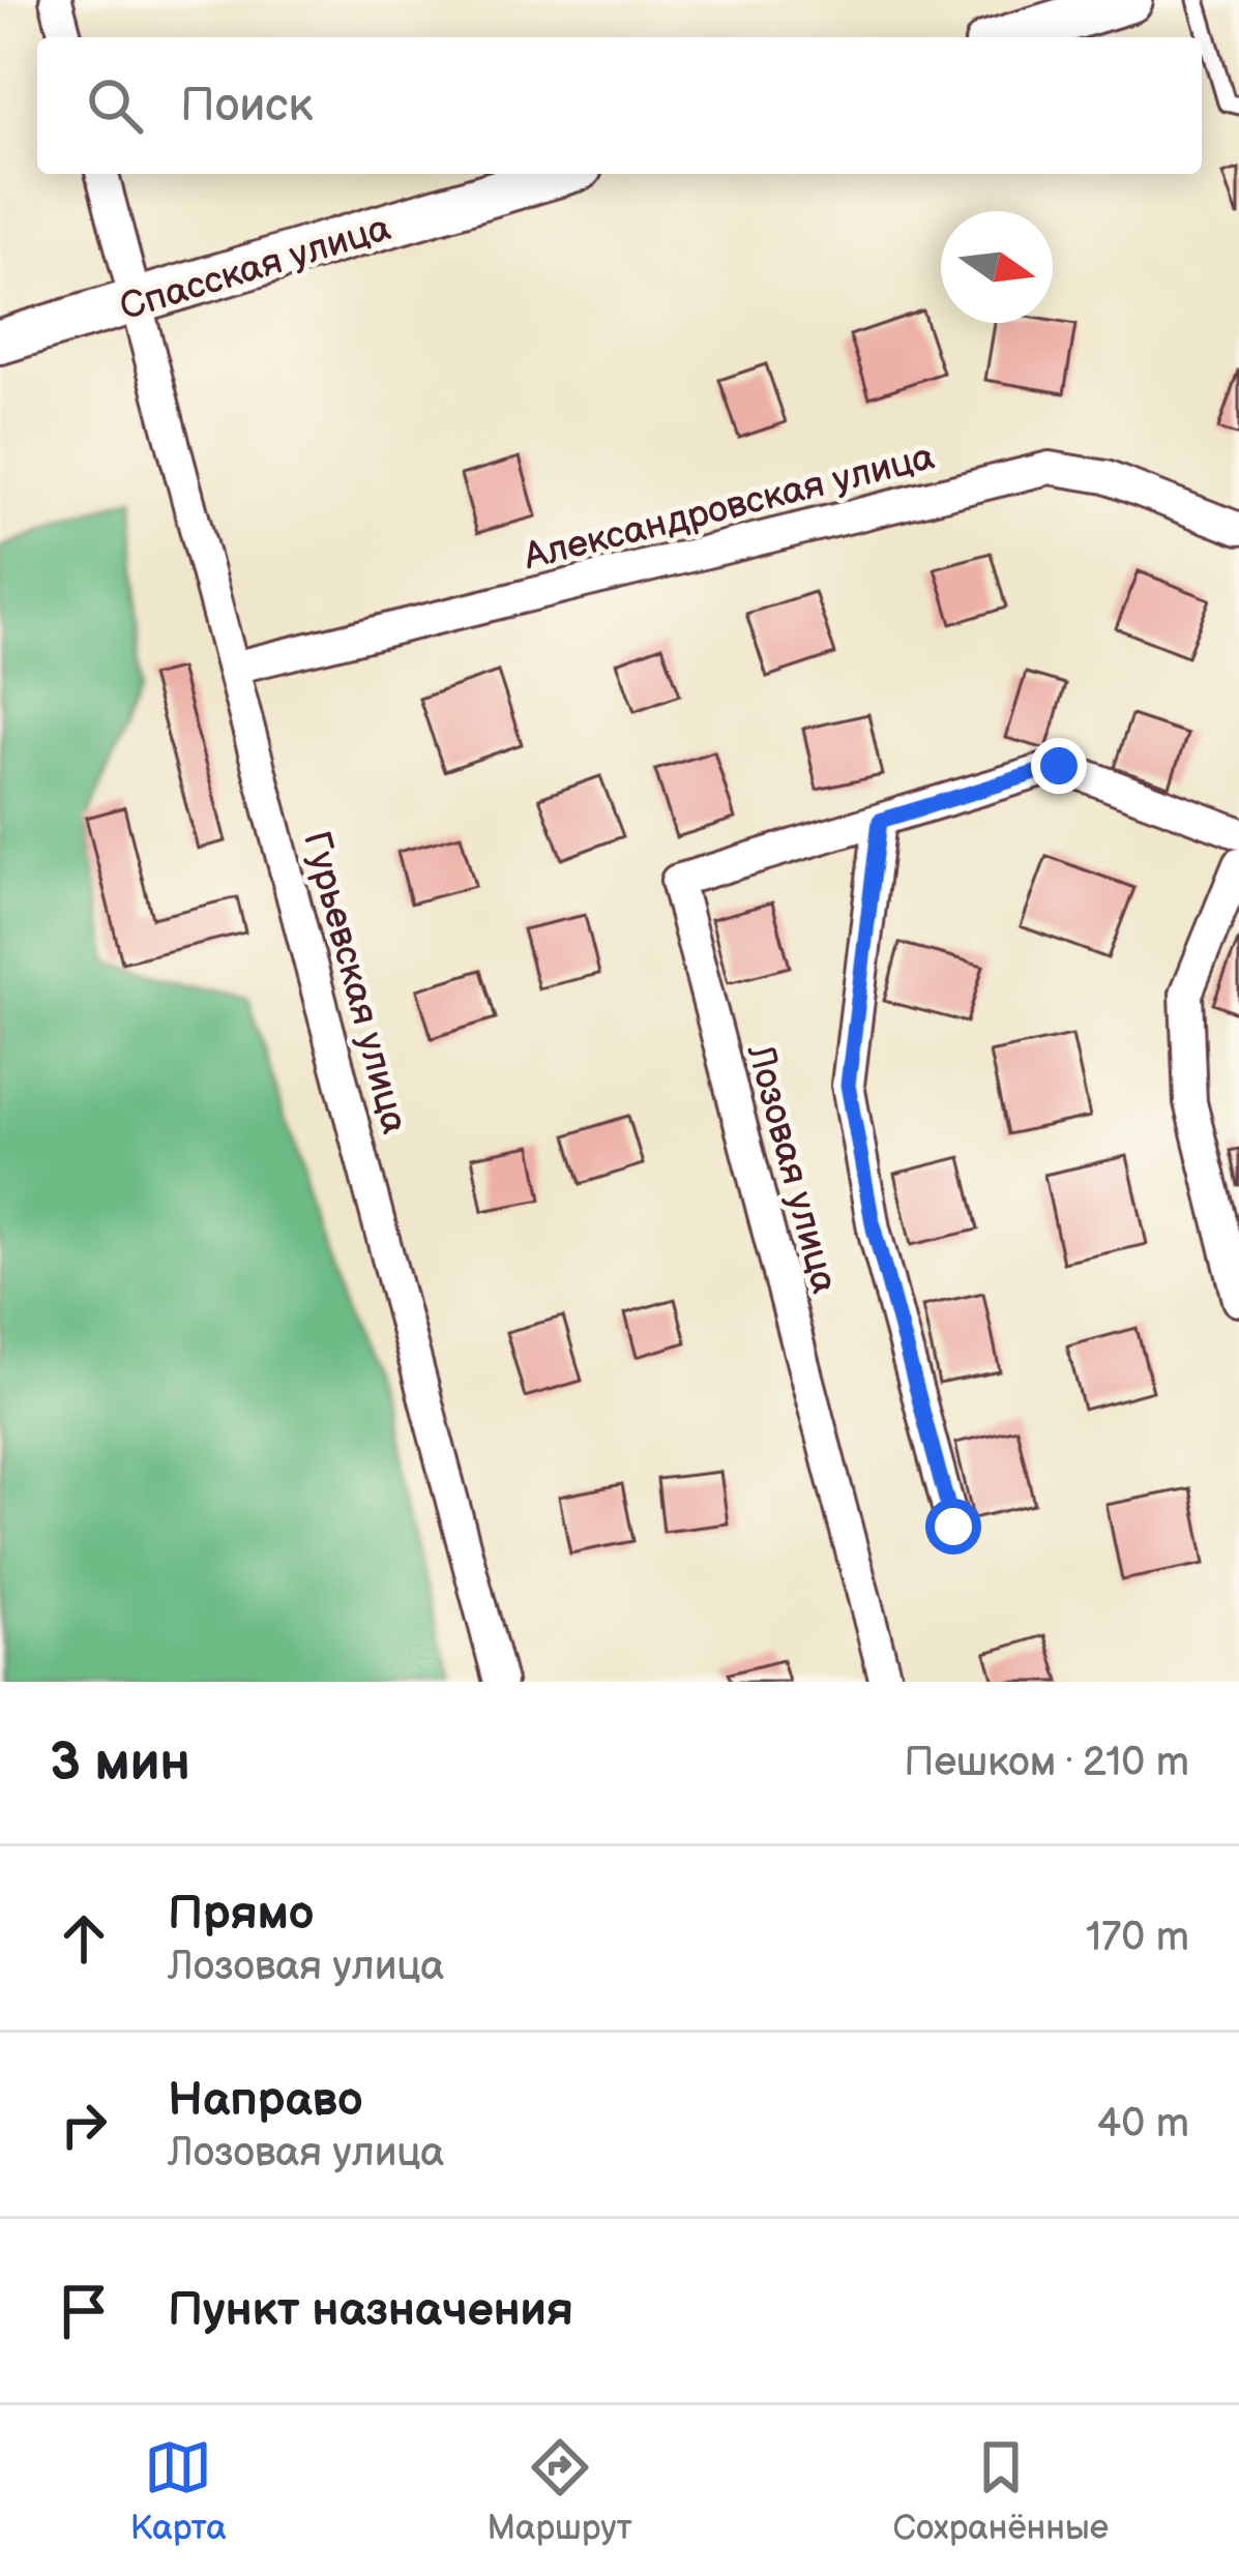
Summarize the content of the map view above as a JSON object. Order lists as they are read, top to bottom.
{
  "streets": {
    "street": [
      "Спасская улица",
      "Александровская улица",
      "Гурьевская улица",
      "Лозовая улица"
    ]
  },
  "crossings": [
    ["Спасская улица", "Гурьевская улица"],
    ["Александровская улица", "Гурьевская улица"]
  ],
  "north": "right",
  "page": {
    "search": "Поиск",
    "heading": ["3 мин", "Пешком · 210 m"],
    "list": [
      ["Прямо", "Лозовая улица", "170 m"],
      ["Направо", "Лозовая улица", "40 m"],
      "Пункт назначения"
    ],
    "nav": ["Карта", "Маршрут", "Сохранённые"]
  }
}
